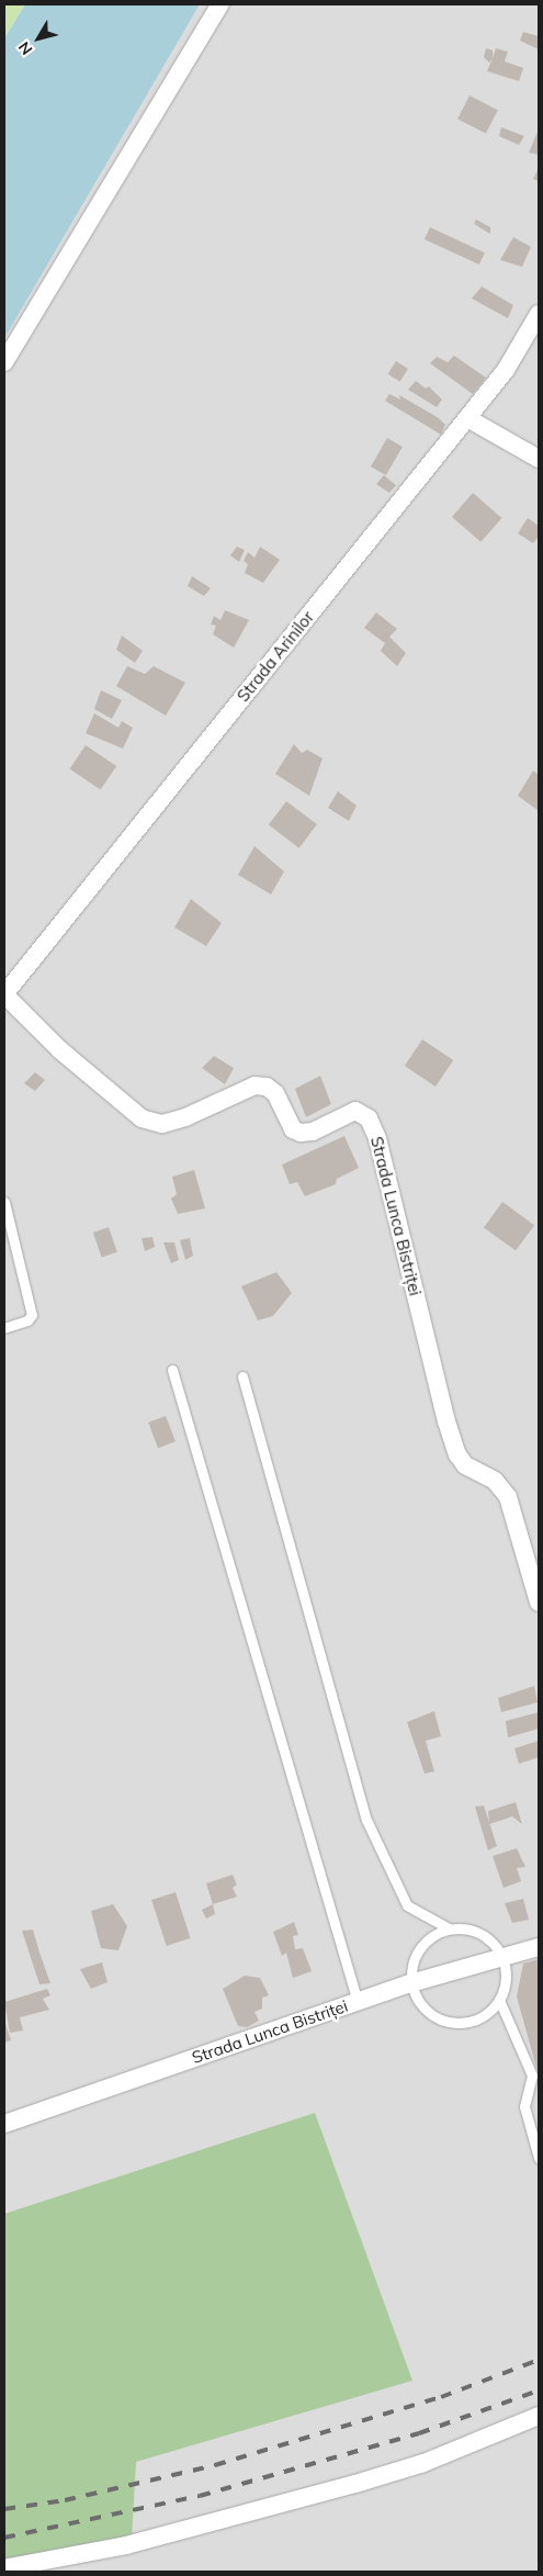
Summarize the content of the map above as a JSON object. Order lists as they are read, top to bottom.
{
  "streets": {
    "street": ["Strada Arinilor", "Strada Lunca Bistriței"]
  },
  "crossings": [
    ["Strada Arinilor", "Strada Lunca Bistriței"]
  ],
  "north": "bottom left"
}
